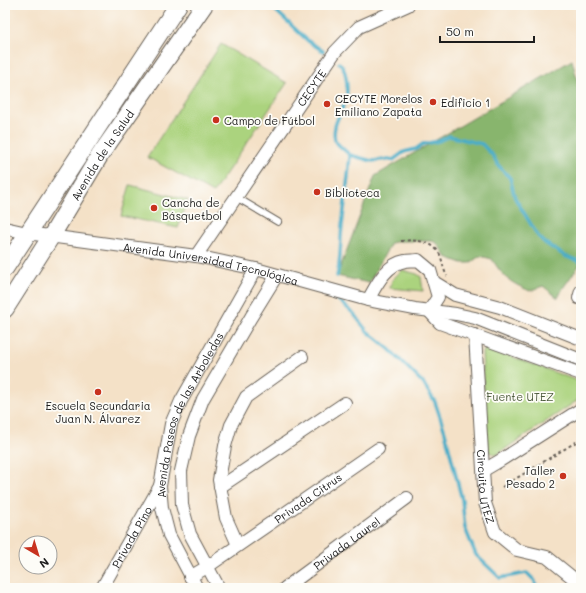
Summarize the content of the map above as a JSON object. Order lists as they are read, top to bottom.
{
  "streets": {
    "street": [
      "CECYTE",
      "Avenida de la Salud",
      "Avenida Universidad Tecnológica",
      "Avenida Paseos de las Arboledas",
      "Circuito UTEZ",
      "Privada Citrus",
      "Privada Pino",
      "Privada Laurel"
    ]
  },
  "crossings": [
    ["CECYTE", "Avenida Universidad Tecnológica"],
    ["Avenida de la Salud", "Avenida Universidad Tecnológica"],
    ["Avenida Universidad Tecnológica", "Avenida Paseos de las Arboledas"],
    ["Avenida Paseos de las Arboledas", "Privada Citrus"],
    ["Avenida Paseos de las Arboledas", "Privada Pino"]
  ],
  "parks": ["Fuente UTEZ"],
  "places": [
    "Edificio 1",
    "CECYTE Morelos Emiliano Zapata",
    "Campo de Fútbol",
    "Biblioteca",
    "Cancha de Básquetbol",
    "Escuela Secundaria Juan N. Álvarez",
    "Taller Pesado 2"
  ],
  "scale_bar": "50 m",
  "north": "bottom right"
}
